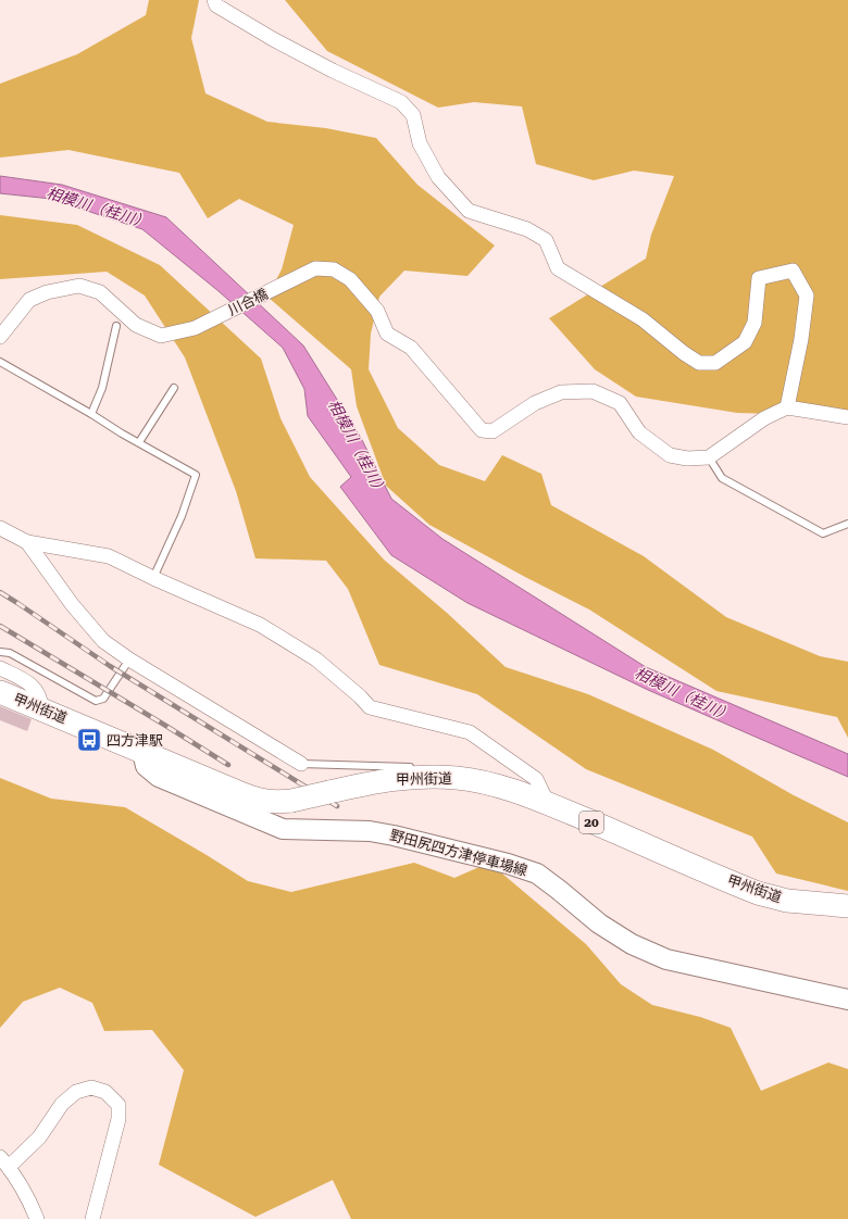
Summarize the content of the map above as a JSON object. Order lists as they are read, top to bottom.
{
  "streets": {
    "highway": ["甲州街道", "20"],
    "main road": ["野田尻四方津停車場線"],
    "street": ["川合橋"]
  },
  "crossings": [
    ["甲州街道", "野田尻四方津停車場線"]
  ],
  "water": ["相模川（桂川）"],
  "places": {
    "bus stop": ["四方津駅"]
  }
}
